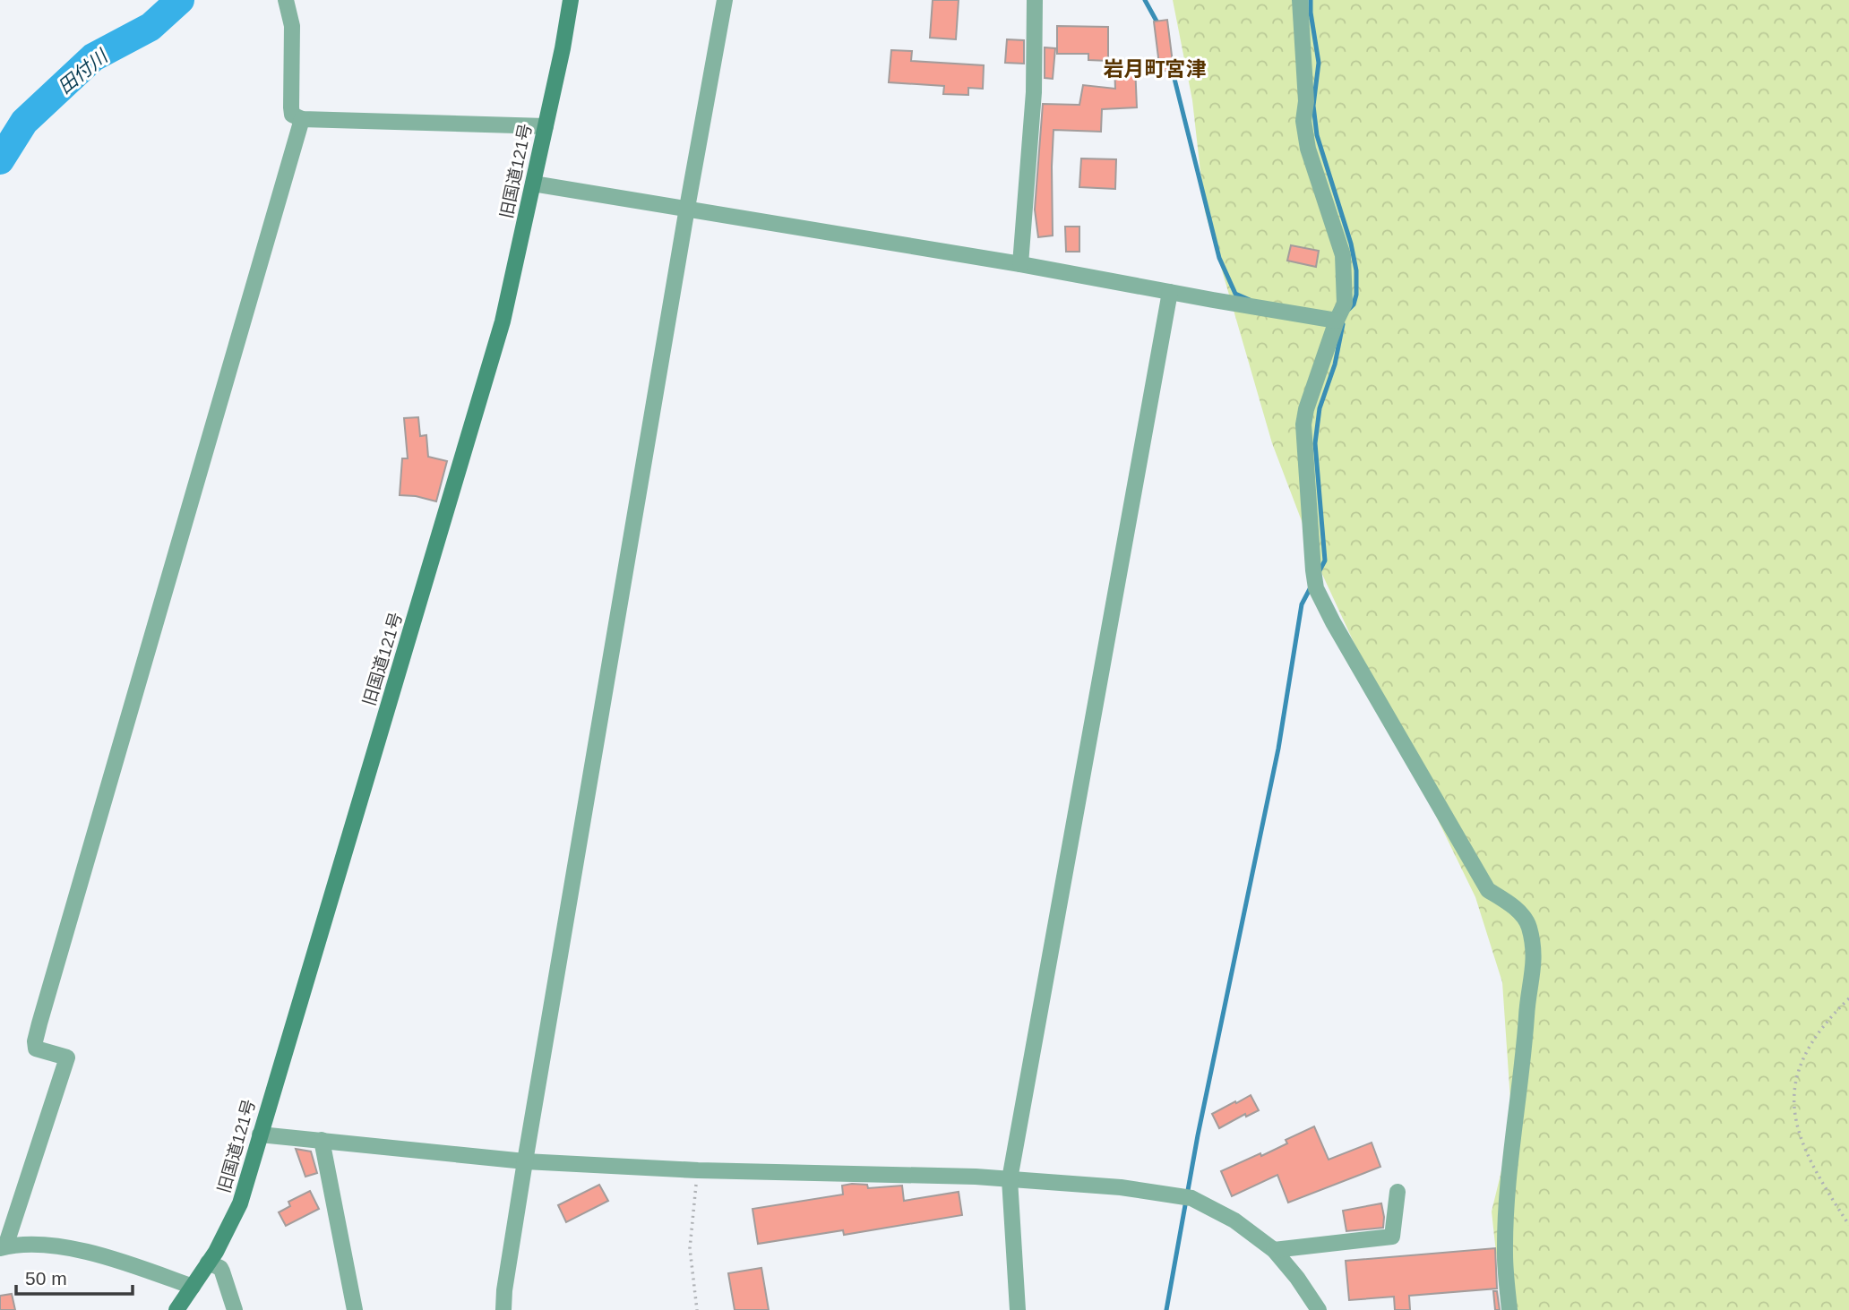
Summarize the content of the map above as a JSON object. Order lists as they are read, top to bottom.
{
  "streets": {
    "street": ["旧国道121号"]
  },
  "districts": ["岩月町宮津"],
  "water": ["田付川"],
  "scale_bar": "50 m"
}
